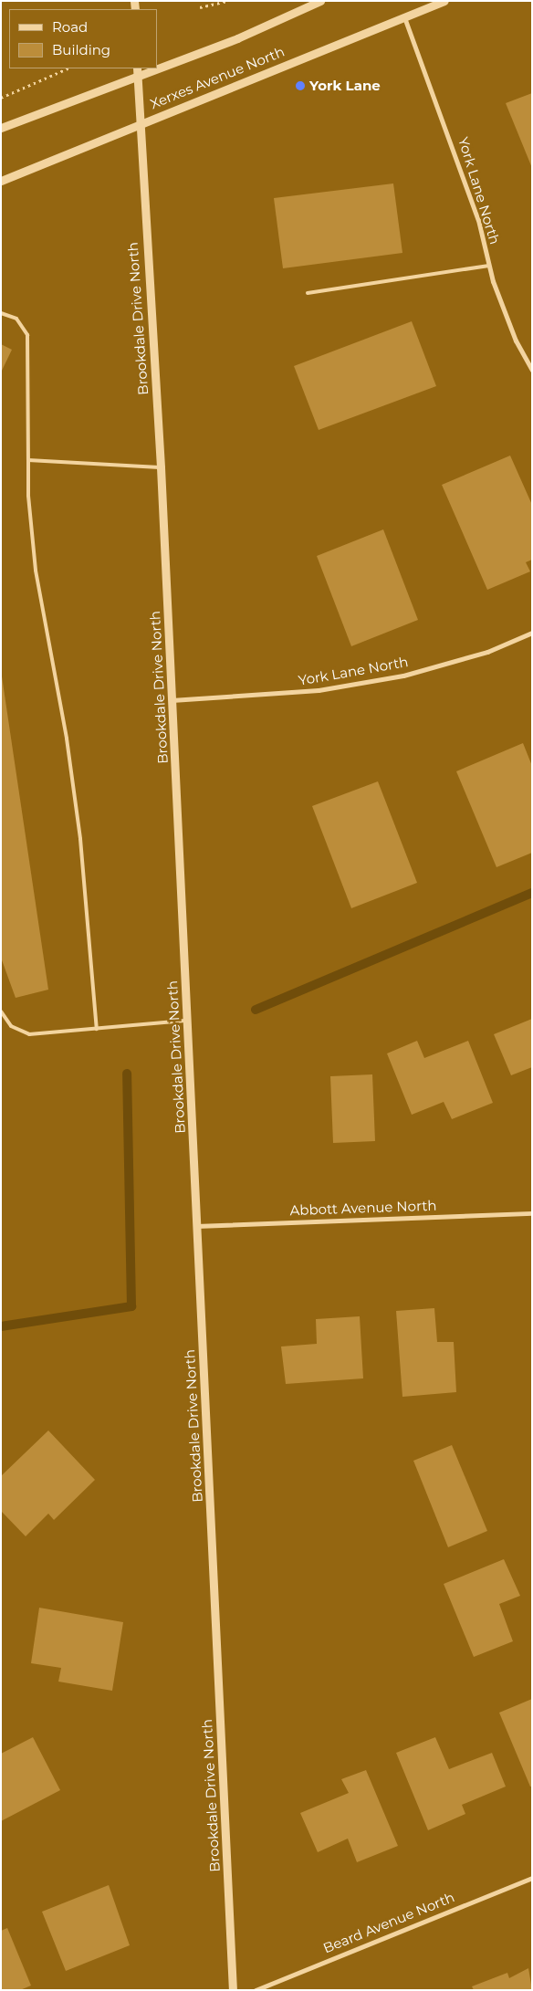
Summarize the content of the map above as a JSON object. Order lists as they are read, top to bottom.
{
  "streets": {
    "street": [
      "Xerxes Avenue North",
      "York Lane North",
      "Brookdale Drive North",
      "Abbott Avenue North",
      "Beard Avenue North"
    ]
  },
  "crossings": [
    ["Xerxes Avenue North", "York Lane North"],
    ["Xerxes Avenue North", "Brookdale Drive North"],
    ["York Lane North", "Brookdale Drive North"],
    ["Brookdale Drive North", "Abbott Avenue North"]
  ],
  "places": ["York Lane"],
  "legend": ["Road", "Building"]
}
